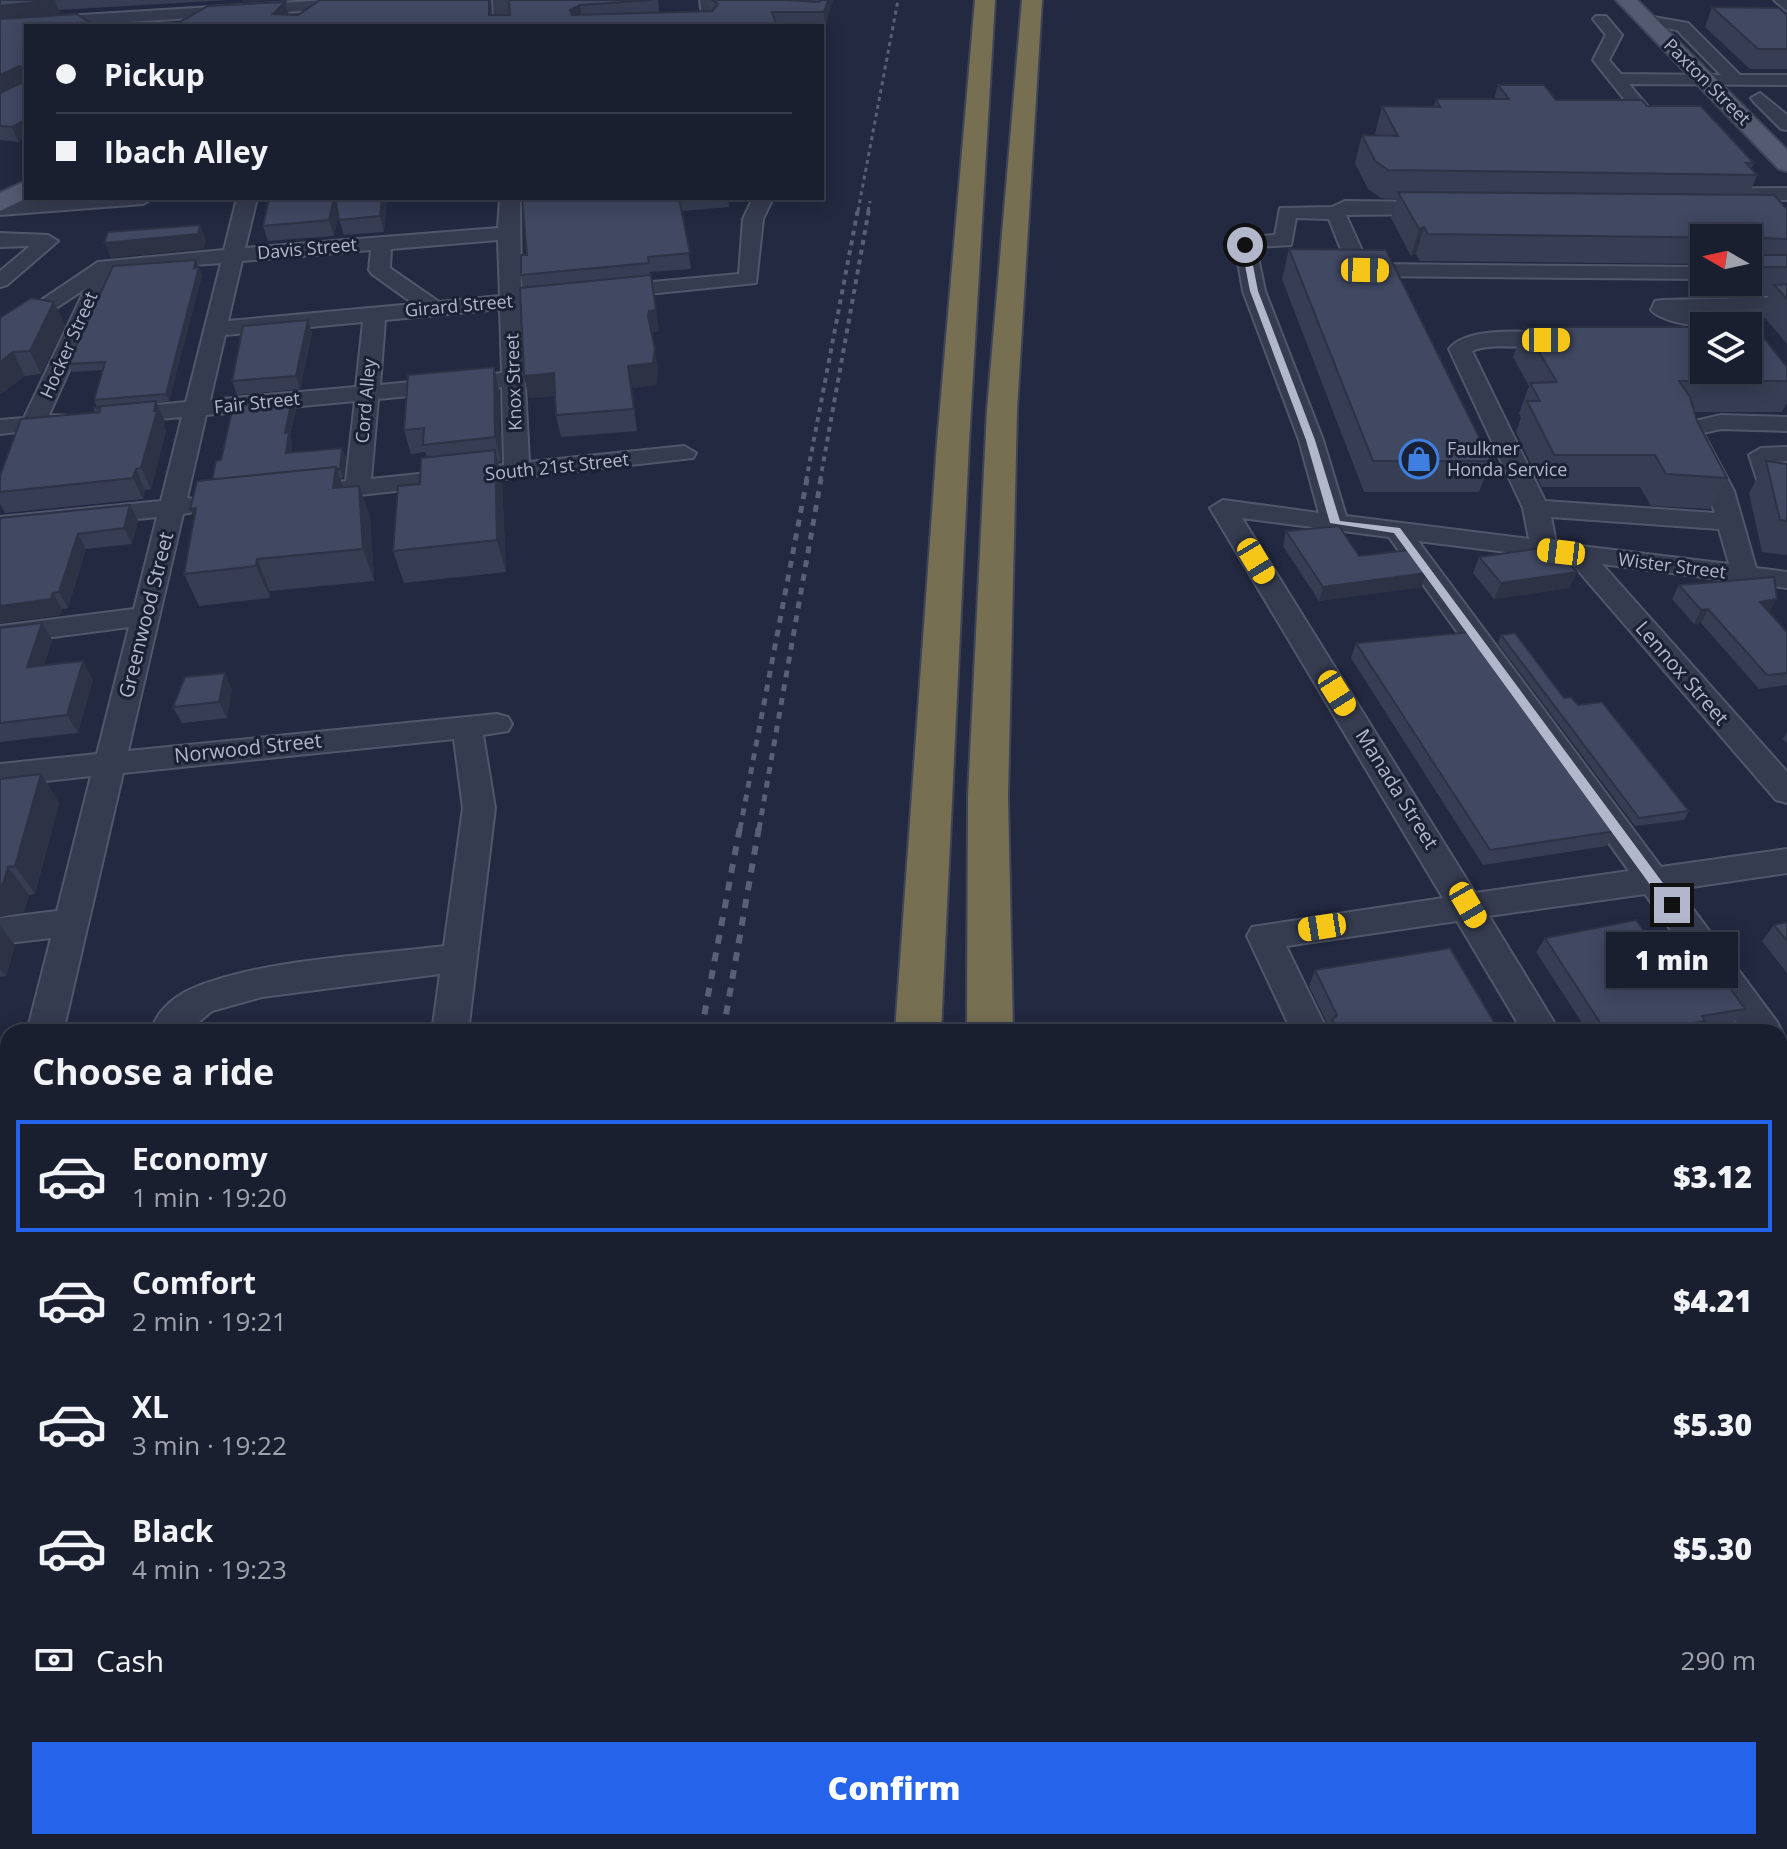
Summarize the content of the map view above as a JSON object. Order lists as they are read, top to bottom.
{
  "streets": {
    "main road": ["Paxton Street"],
    "street": [
      "Davis Street",
      "Girard Street",
      "Hocker Street",
      "Knox Street",
      "Cord Alley",
      "Fair Street",
      "South 21st Street",
      "Wister Street",
      "Greenwood Street",
      "Lennox Street",
      "Norwood Street",
      "Manada Street"
    ]
  },
  "crossings": [
    ["Davis Street", "Hocker Street"],
    ["Davis Street", "Knox Street"],
    ["Davis Street", "Greenwood Street"],
    ["Girard Street", "Knox Street"],
    ["Girard Street", "Cord Alley"],
    ["Girard Street", "Greenwood Street"],
    ["Hocker Street", "Fair Street"],
    ["Knox Street", "Fair Street"],
    ["Knox Street", "South 21st Street"],
    ["Cord Alley", "Fair Street"],
    ["Cord Alley", "South 21st Street"],
    ["Fair Street", "Greenwood Street"],
    ["Wister Street", "Lennox Street"],
    ["Wister Street", "Manada Street"],
    ["Greenwood Street", "Norwood Street"]
  ],
  "places": {
    "shop": ["Faulkner Honda Service"]
  },
  "north": "left",
  "page": {
    "banner": ["Pickup", "Ibach Alley"],
    "bubble": "1 min",
    "heading": "Choose a ride",
    "list": [
      {
        "name": "Economy",
        "note": "1 min · 19:20",
        "value": "$3.12"
      },
      {
        "name": "Comfort",
        "note": "2 min · 19:21",
        "value": "$4.21"
      },
      {
        "name": "XL",
        "note": "3 min · 19:22",
        "value": "$5.30"
      },
      {
        "name": "Black",
        "note": "4 min · 19:23",
        "value": "$5.30"
      }
    ],
    "pay": ["Cash", "290 m"],
    "buttons": "Confirm"
  }
}
